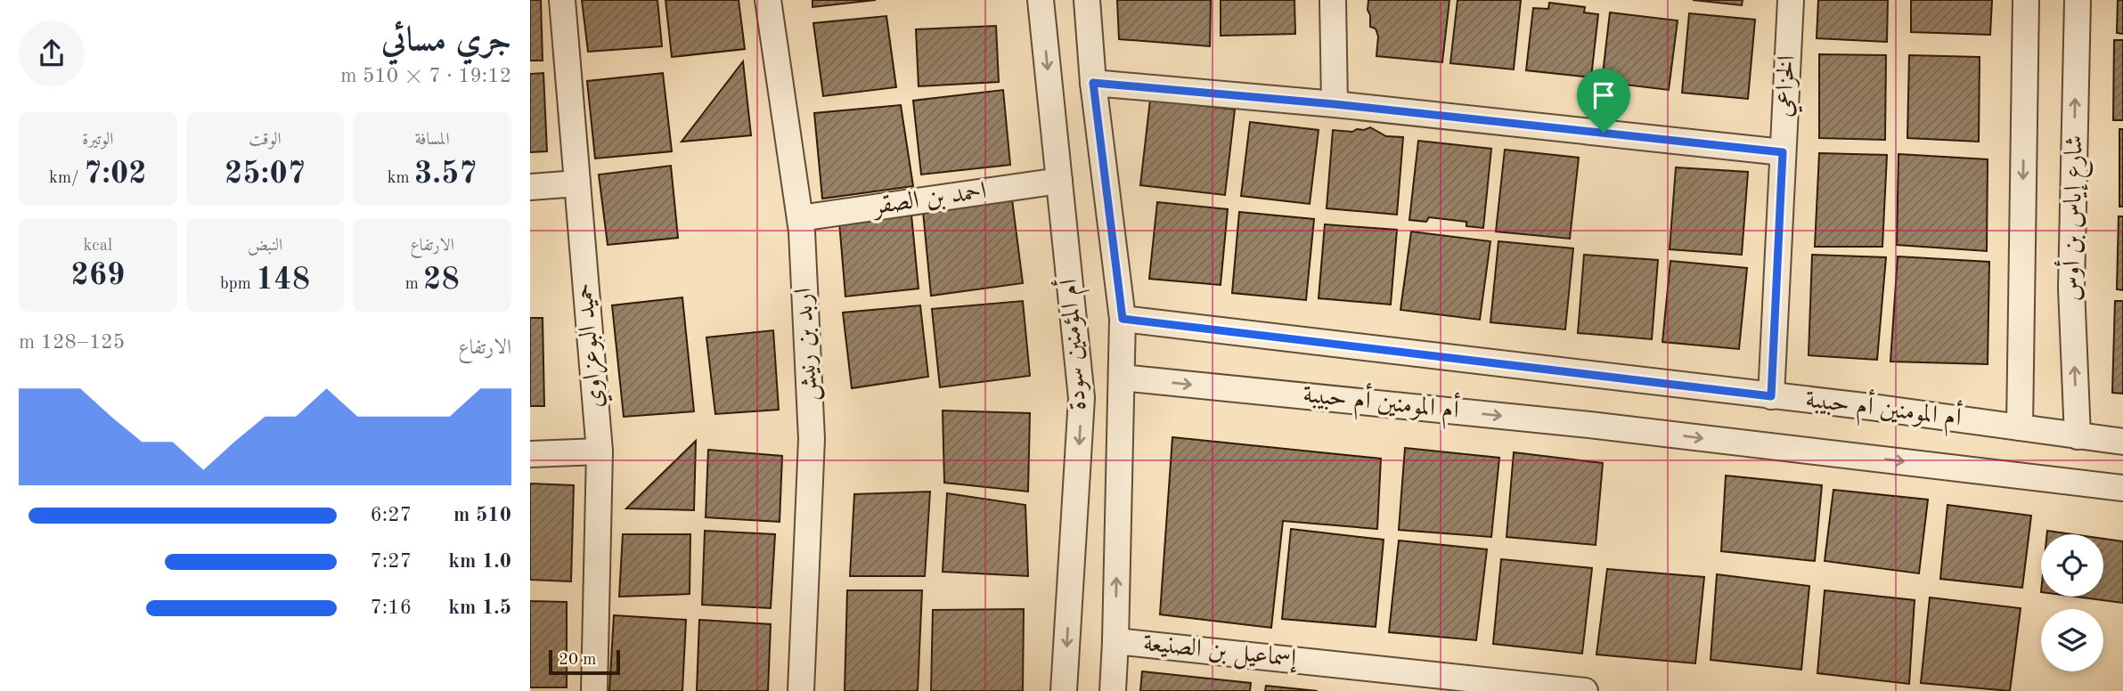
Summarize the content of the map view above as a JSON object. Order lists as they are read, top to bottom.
{
  "streets": {
    "street": [
      "الخزاعي",
      "احمد بن الصقر",
      "شارع إياس بن أوس",
      "اربد بن رنيش",
      "أم المؤمنين سودة",
      "حميد البوعزاوي",
      "أم المومنين أم حبيبة",
      "إسماعيل بن الصنيعة"
    ]
  },
  "crossings": [
    ["الخزاعي", "أم المومنين أم حبيبة"],
    ["احمد بن الصقر", "اربد بن رنيش"],
    ["احمد بن الصقر", "أم المؤمنين سودة"],
    ["شارع إياس بن أوس", "أم المومنين أم حبيبة"],
    ["أم المؤمنين سودة", "أم المومنين أم حبيبة"],
    ["أم المؤمنين سودة", "إسماعيل بن الصنيعة"]
  ],
  "scale_bar": "20 m",
  "page": {
    "heading": ["جري مسائي", "19:12 · 7 × 510 m"],
    "stats": [
      ["المسافة", "3.57 km"],
      ["الوقت", "25:07"],
      ["الوتيرة", "7:02 /km"],
      ["الارتفاع", "28 m"],
      ["النبض", "148 bpm"],
      ["kcal", "269"]
    ],
    "chart": ["الارتفاع", "125–128 m"],
    "list": [
      {
        "name": "510 m",
        "note": "6:27"
      },
      {
        "name": "1.0 km",
        "note": "7:27"
      },
      {
        "name": "1.5 km",
        "note": "7:16"
      }
    ],
    "scale": "20 m"
  }
}
